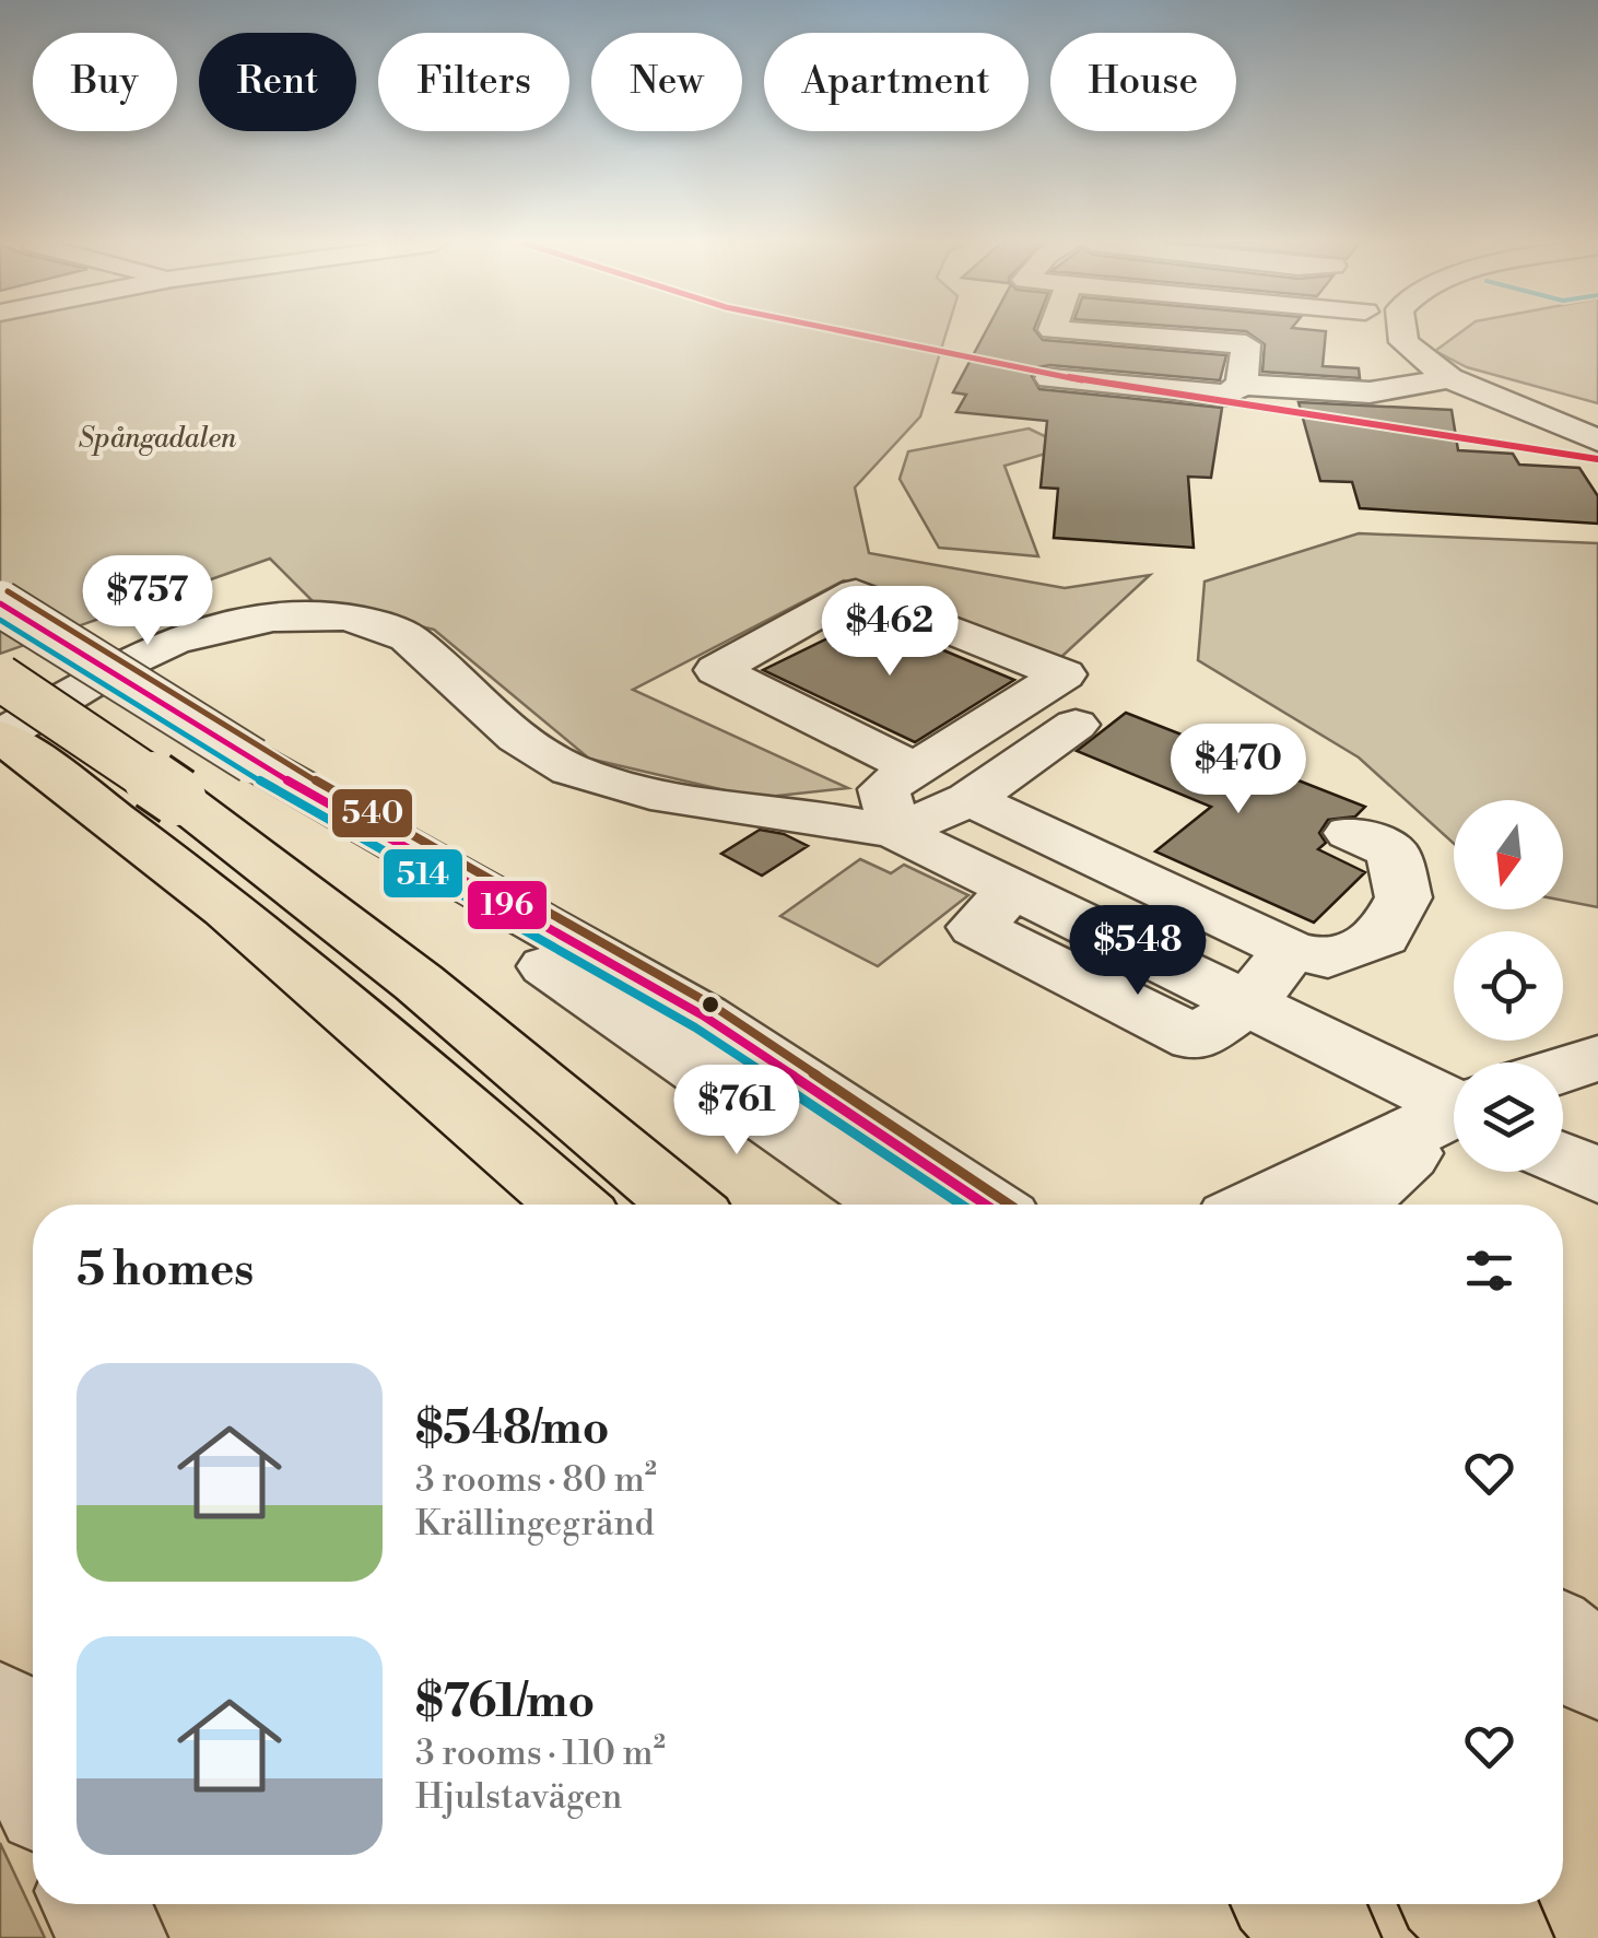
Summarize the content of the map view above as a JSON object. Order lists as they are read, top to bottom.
{
  "parks": ["Spångadalen"],
  "lines": ["transit line 540", "transit line 196", "transit line 514"],
  "north": "bottom",
  "page": {
    "chip": [
      "Buy",
      "Rent",
      "Filters",
      "New",
      "Apartment",
      "House"
    ],
    "price": [
      "$757",
      "$462",
      "$470",
      "$548",
      "$761"
    ],
    "heading": "5 homes",
    "list": [
      {
        "name": "$548/mo",
        "note": "3 rooms · 80 m² · Krällingegränd"
      },
      {
        "name": "$761/mo",
        "note": "3 rooms · 110 m² · Hjulstavägen"
      }
    ]
  }
}
